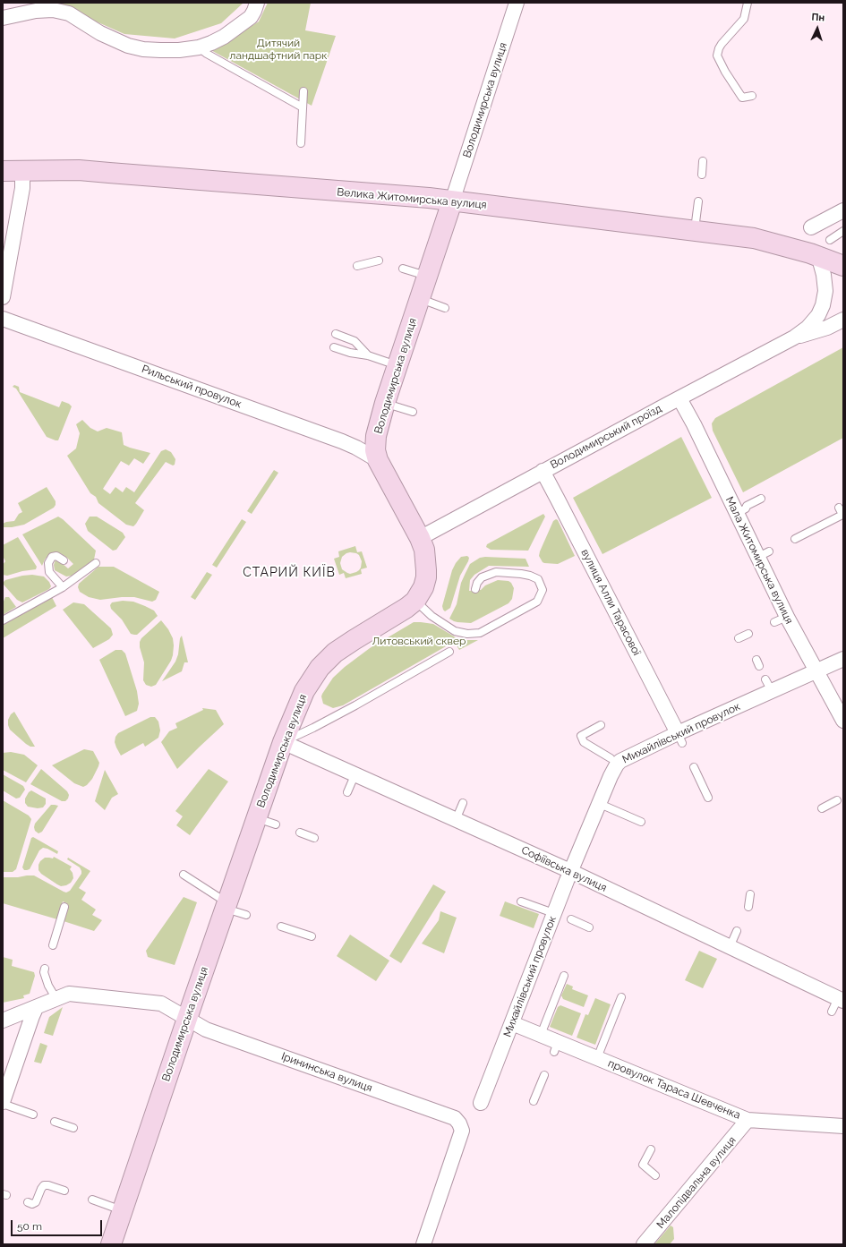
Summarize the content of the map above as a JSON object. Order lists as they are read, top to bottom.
{
  "streets": {
    "main road": ["Володимирська вулиця", "Велика Житомирська вулиця"],
    "street": [
      "Рильський провулок",
      "Володимирський проїзд",
      "Мала Житомирська вулиця",
      "вулиця Алли Тарасової",
      "Михайлівський провулок",
      "Софіївська вулиця",
      "Ірининська вулиця",
      "провулок Тараса Шевченка",
      "Малопідвальна вулиця"
    ]
  },
  "crossings": [
    ["Володимирська вулиця", "Велика Житомирська вулиця"],
    ["Володимирська вулиця", "Рильський провулок"],
    ["Володимирська вулиця", "Володимирський проїзд"],
    ["Володимирська вулиця", "Софіївська вулиця"],
    ["Володимирська вулиця", "Ірининська вулиця"],
    ["Велика Житомирська вулиця", "Володимирський проїзд"],
    ["Володимирський проїзд", "Мала Житомирська вулиця"],
    ["Володимирський проїзд", "вулиця Алли Тарасової"],
    ["Мала Житомирська вулиця", "Михайлівський провулок"],
    ["вулиця Алли Тарасової", "Михайлівський провулок"],
    ["Михайлівський провулок", "Софіївська вулиця"],
    ["Михайлівський провулок", "провулок Тараса Шевченка"],
    ["провулок Тараса Шевченка", "Малопідвальна вулиця"]
  ],
  "districts": ["СТАРИЙ КИЇВ"],
  "parks": ["Дитячий ландшафтний парк", "Литовський сквер"],
  "scale_bar": "50 m",
  "north": "top"
}
